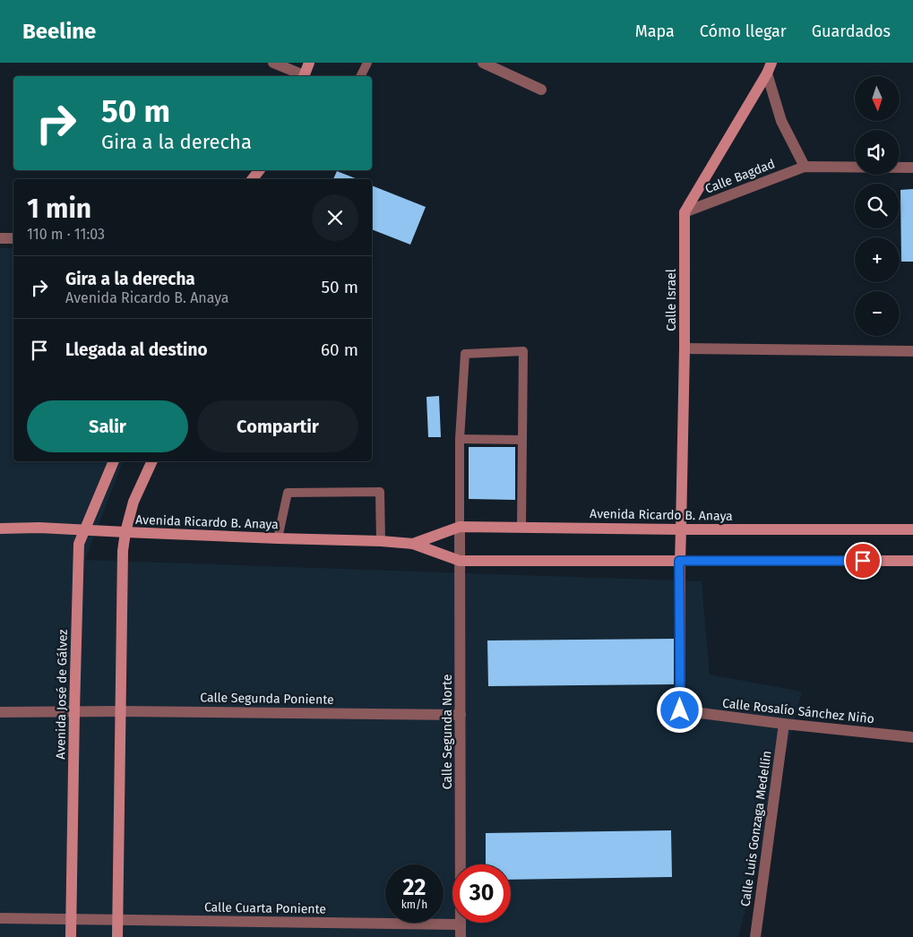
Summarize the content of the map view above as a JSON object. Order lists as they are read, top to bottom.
{
  "streets": {
    "main road": ["Calle Israel", "Avenida Ricardo B. Anaya", "Avenida José de Gálvez"],
    "street": [
      "Calle Bagdad",
      "Calle Segunda Poniente",
      "Calle Rosalío Sánchez Niño",
      "Calle Segunda Norte",
      "Calle Luis Gonzaga Medellín",
      "Calle Cuarta Poniente"
    ]
  },
  "crossings": [
    ["Calle Bagdad", "Calle Israel"],
    ["Calle Israel", "Avenida Ricardo B. Anaya"],
    ["Calle Israel", "Calle Rosalío Sánchez Niño"],
    ["Avenida Ricardo B. Anaya", "Avenida José de Gálvez"],
    ["Avenida Ricardo B. Anaya", "Calle Rosalío Sánchez Niño"],
    ["Avenida Ricardo B. Anaya", "Calle Segunda Norte"],
    ["Avenida José de Gálvez", "Calle Segunda Poniente"],
    ["Avenida José de Gálvez", "Calle Cuarta Poniente"],
    ["Calle Segunda Poniente", "Calle Segunda Norte"],
    ["Calle Rosalío Sánchez Niño", "Calle Luis Gonzaga Medellín"],
    ["Calle Segunda Norte", "Calle Cuarta Poniente"]
  ],
  "north": "bottom",
  "page": {
    "header": "Beeline",
    "nav": ["Mapa", "Cómo llegar", "Guardados"],
    "map_buttons": ["+", "−"],
    "turn": ["50 m", "Gira a la derecha"],
    "heading": ["1 min", "110 m · 11:03"],
    "list": [
      {
        "name": "Gira a la derecha",
        "note": "Avenida Ricardo B. Anaya",
        "value": "50 m"
      },
      {
        "name": "Llegada al destino",
        "value": "60 m"
      }
    ],
    "buttons": ["Salir", "Compartir"],
    "speed": "22 km/h",
    "limit": "30"
  }
}
